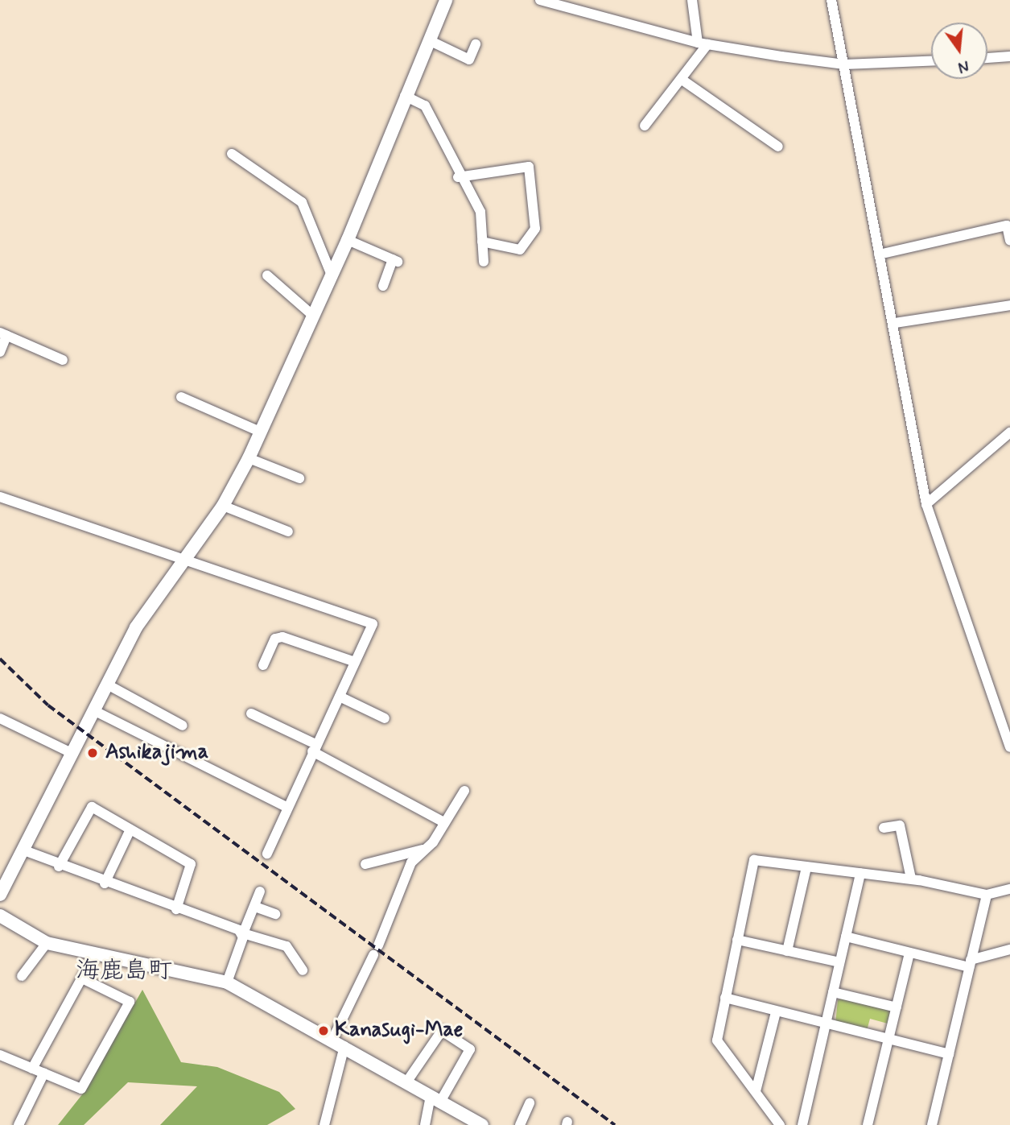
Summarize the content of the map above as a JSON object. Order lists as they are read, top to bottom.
{
  "districts": ["海鹿島町"],
  "places": ["Ashikajima", "Kanasugi-Mae"],
  "north": "bottom"
}
